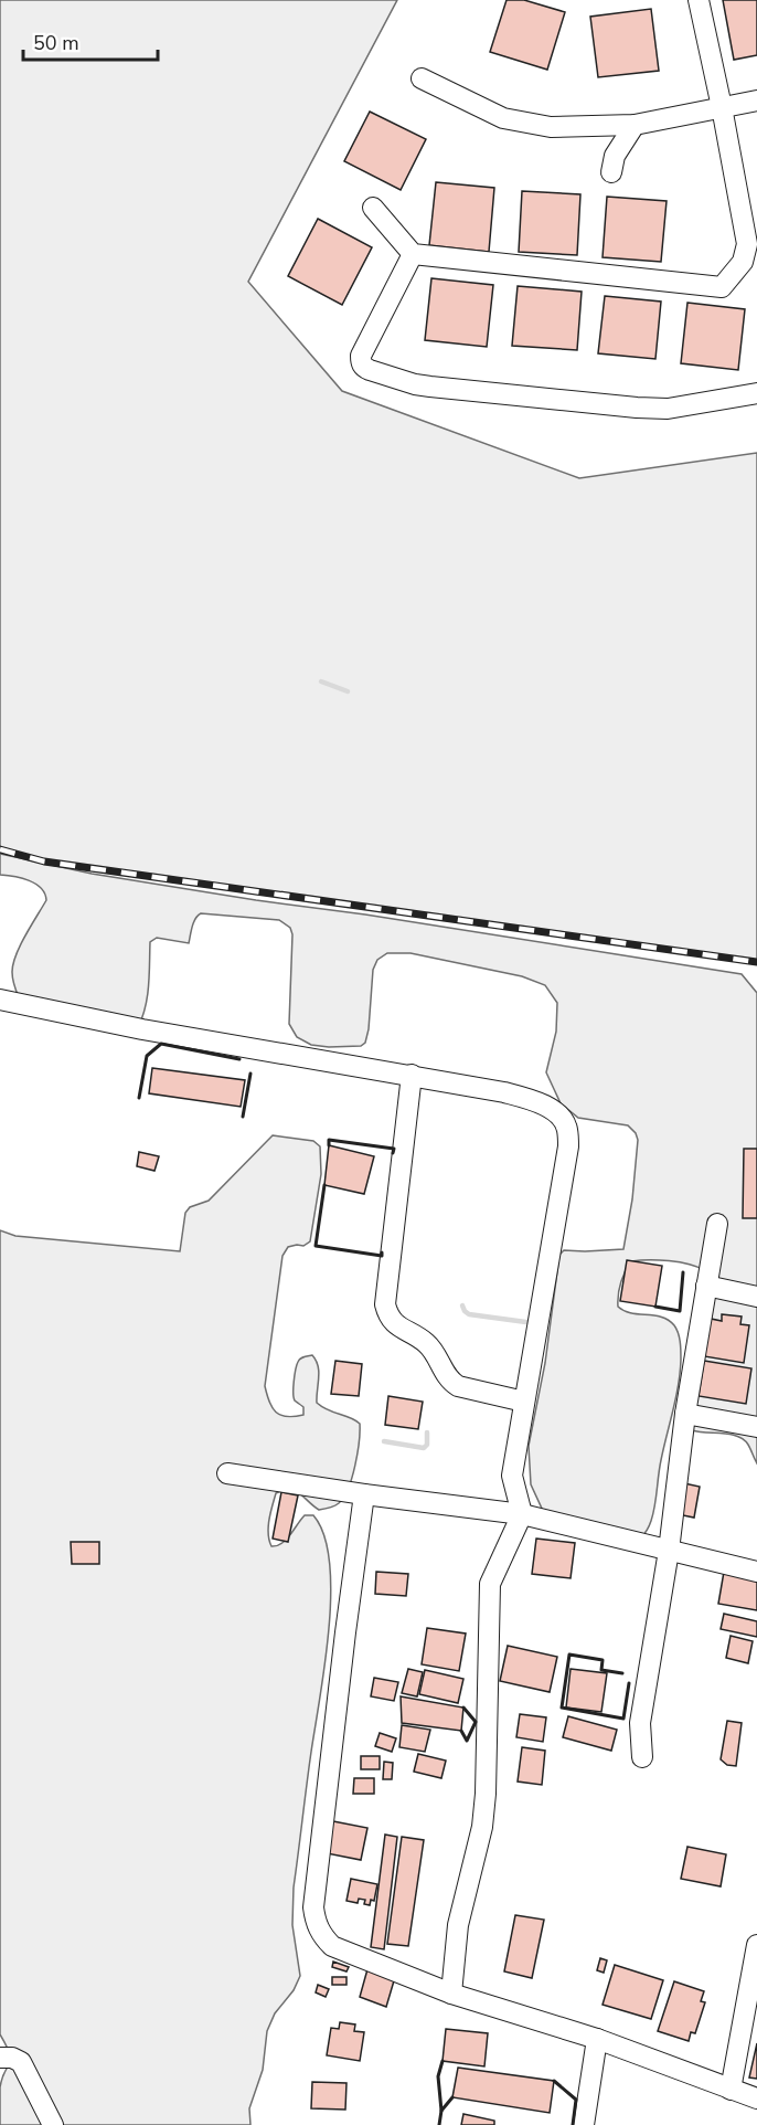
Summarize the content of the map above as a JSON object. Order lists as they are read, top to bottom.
{
  "scale_bar": "50 m"
}
